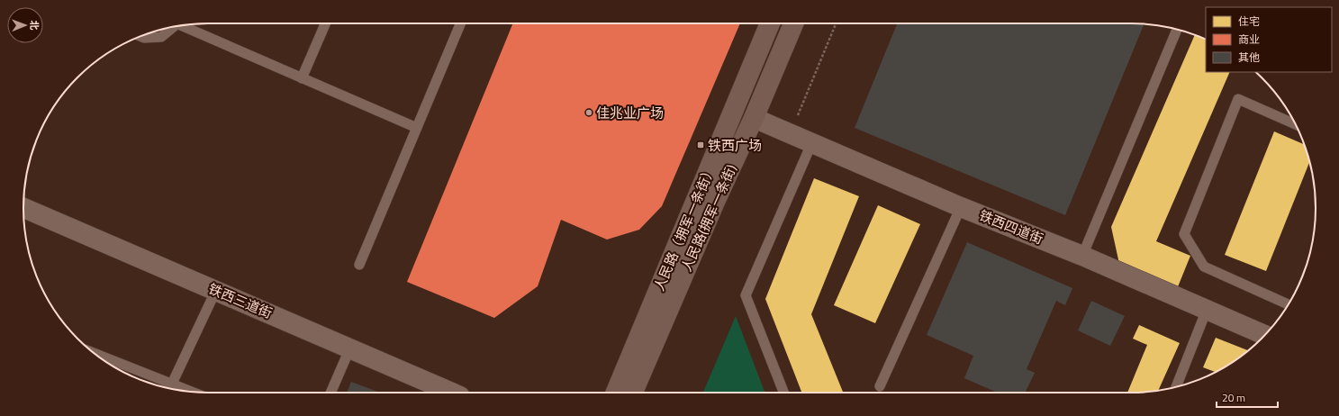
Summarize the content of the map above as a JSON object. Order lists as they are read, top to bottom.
{
  "streets": {
    "main road": ["人民路(拥军一条街)", "人民路（拥军一条街）"],
    "street": ["铁西四道街", "铁西三道街"]
  },
  "crossings": [
    ["人民路(拥军一条街)", "铁西四道街"]
  ],
  "places": {
    "other": ["佳兆业广场"],
    "transit": ["铁西广场"]
  },
  "legend": ["住宅", "商业", "其他"],
  "scale_bar": "20 m",
  "north": "right"
}
